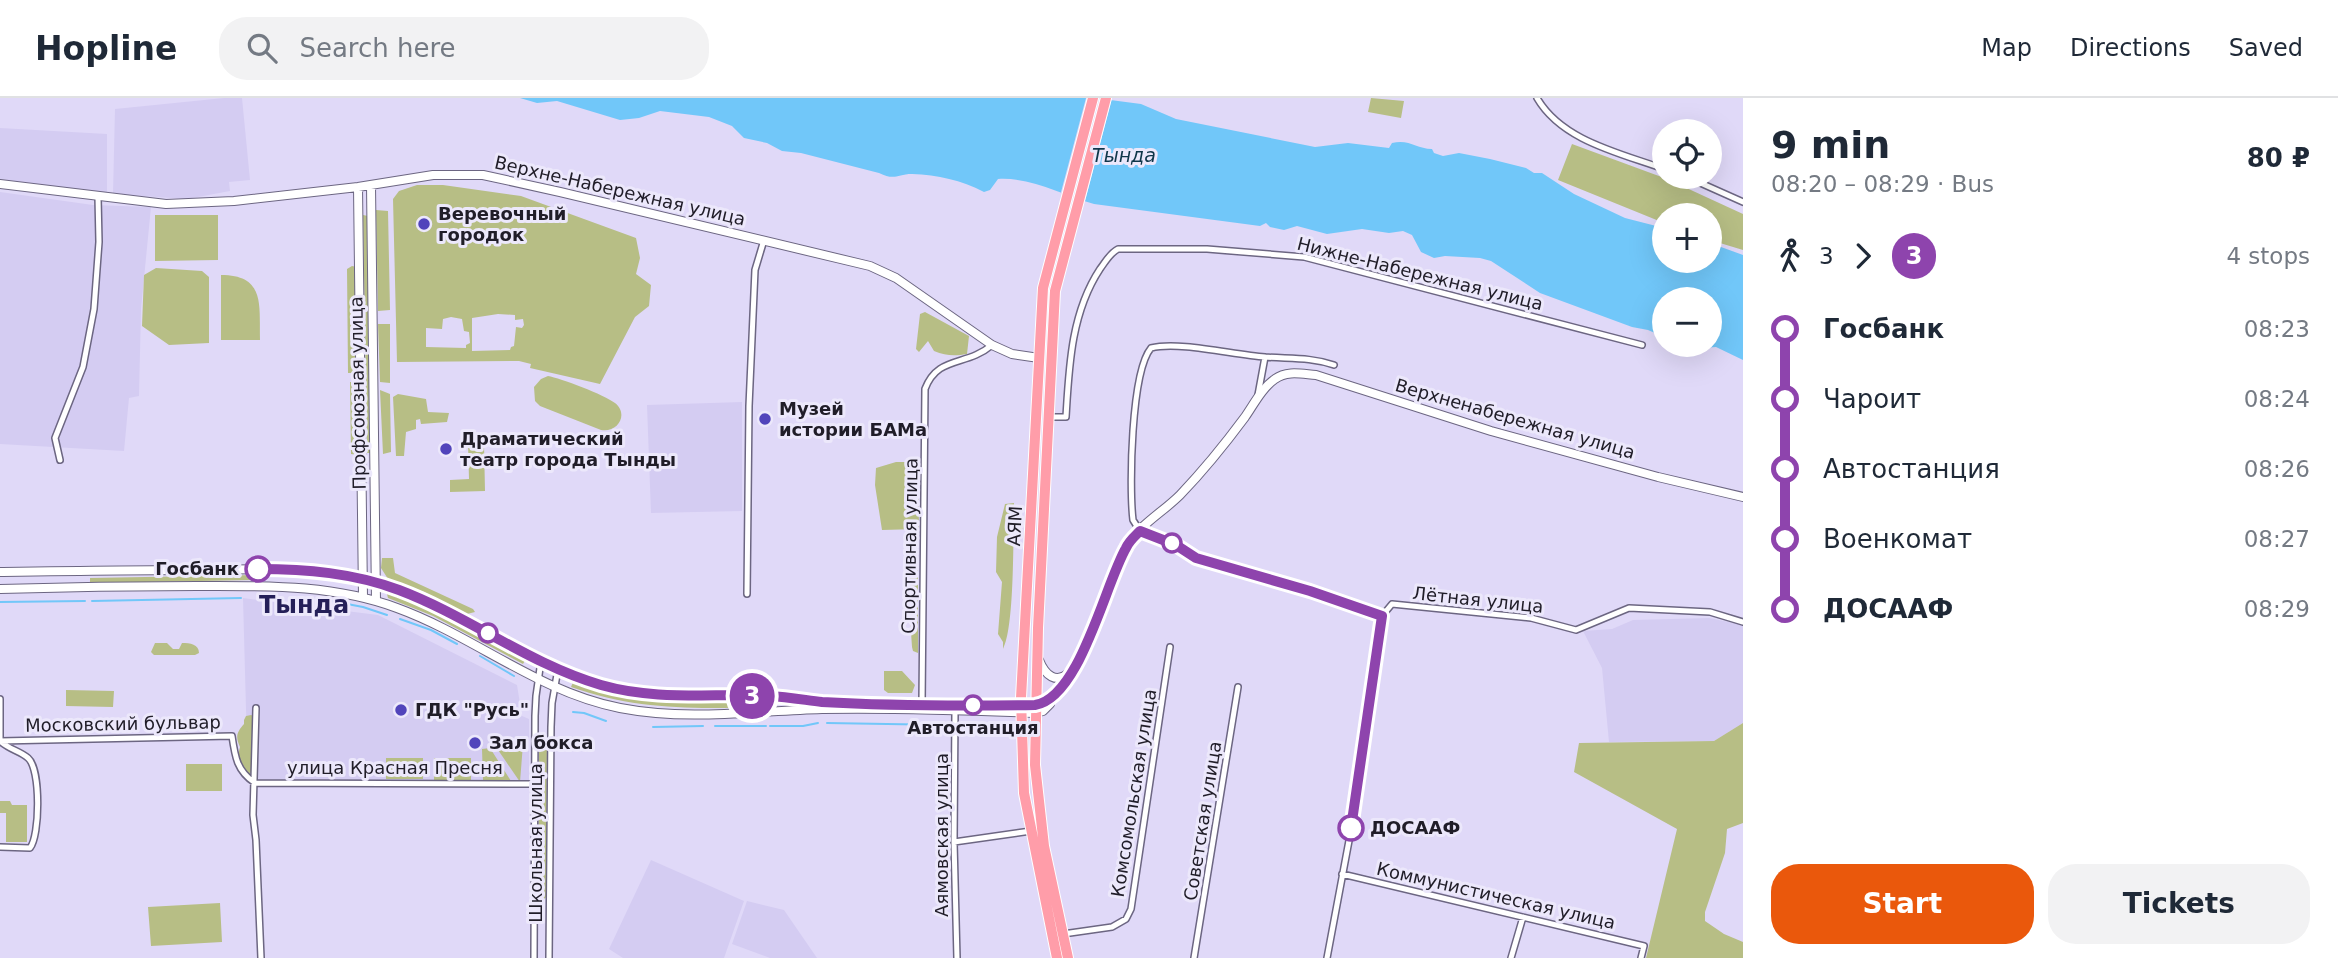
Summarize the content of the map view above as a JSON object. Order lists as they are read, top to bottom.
{
  "streets": {
    "highway": ["АЯМ"],
    "street": [
      "Верхне-Набережная улица",
      "Нижне-Набережная улица",
      "Профсоюзная улица",
      "Верхненабережная улица",
      "Спортивная улица",
      "Лётная улица",
      "Московский бульвар",
      "улица Красная Пресня",
      "Комсомольская улица",
      "Советская улица",
      "Аямовская улица",
      "Школьная улица",
      "Коммунистическая улица"
    ]
  },
  "crossings": [
    ["Верхне-Набережная улица", "Профсоюзная улица"],
    ["Верхне-Набережная улица", "АЯМ"],
    ["Верхне-Набережная улица", "Спортивная улица"],
    ["Нижне-Набережная улица", "АЯМ"],
    ["АЯМ", "Комсомольская улица"],
    ["Московский бульвар", "улица Красная Пресня"],
    ["улица Красная Пресня", "Школьная улица"]
  ],
  "districts": ["Тында"],
  "water": ["Тында"],
  "places": [
    "Веревочный городок",
    "Музей истории БАМа",
    "Драматический театр города Тынды",
    "Госбанк",
    "Автостанция",
    "ГДК \"Русь\"",
    "Зал бокса",
    "ДОСААФ"
  ],
  "lines": ["bus line 3"],
  "page": {
    "header": "Hopline",
    "search": "Search here",
    "nav": ["Map", "Directions", "Saved"],
    "on_map": "3",
    "heading": ["9 min", "08:20 – 08:29 · Bus", "80 ₽"],
    "map_buttons": ["+", "−"],
    "legs": ["3", "3", "4 stops"],
    "list": [
      {
        "name": "Госбанк",
        "value": "08:23"
      },
      {
        "name": "Чароит",
        "value": "08:24"
      },
      {
        "name": "Автостанция",
        "value": "08:26"
      },
      {
        "name": "Военкомат",
        "value": "08:27"
      },
      {
        "name": "ДОСААФ",
        "value": "08:29"
      }
    ],
    "buttons": ["Start", "Tickets"]
  }
}
